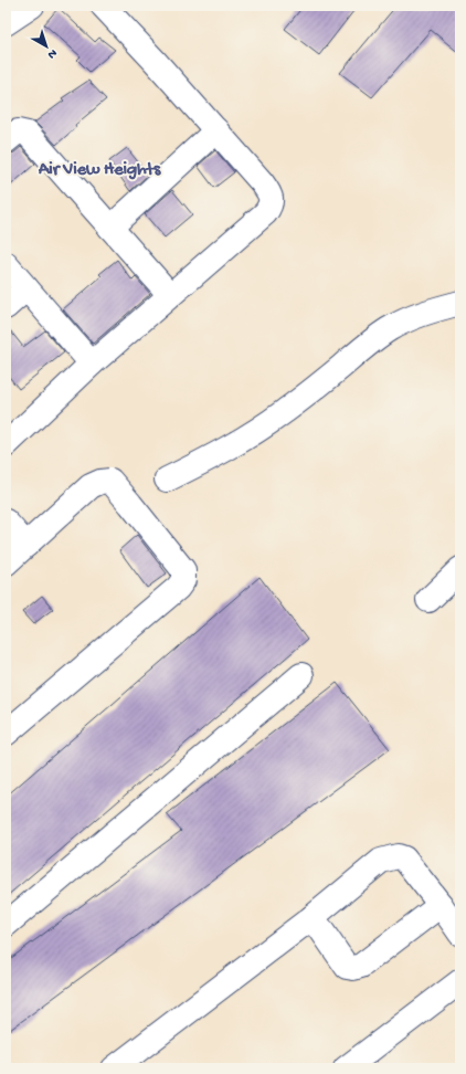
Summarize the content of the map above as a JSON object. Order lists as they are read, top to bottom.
{
  "districts": ["Air View Heights"],
  "north": "bottom right"
}
